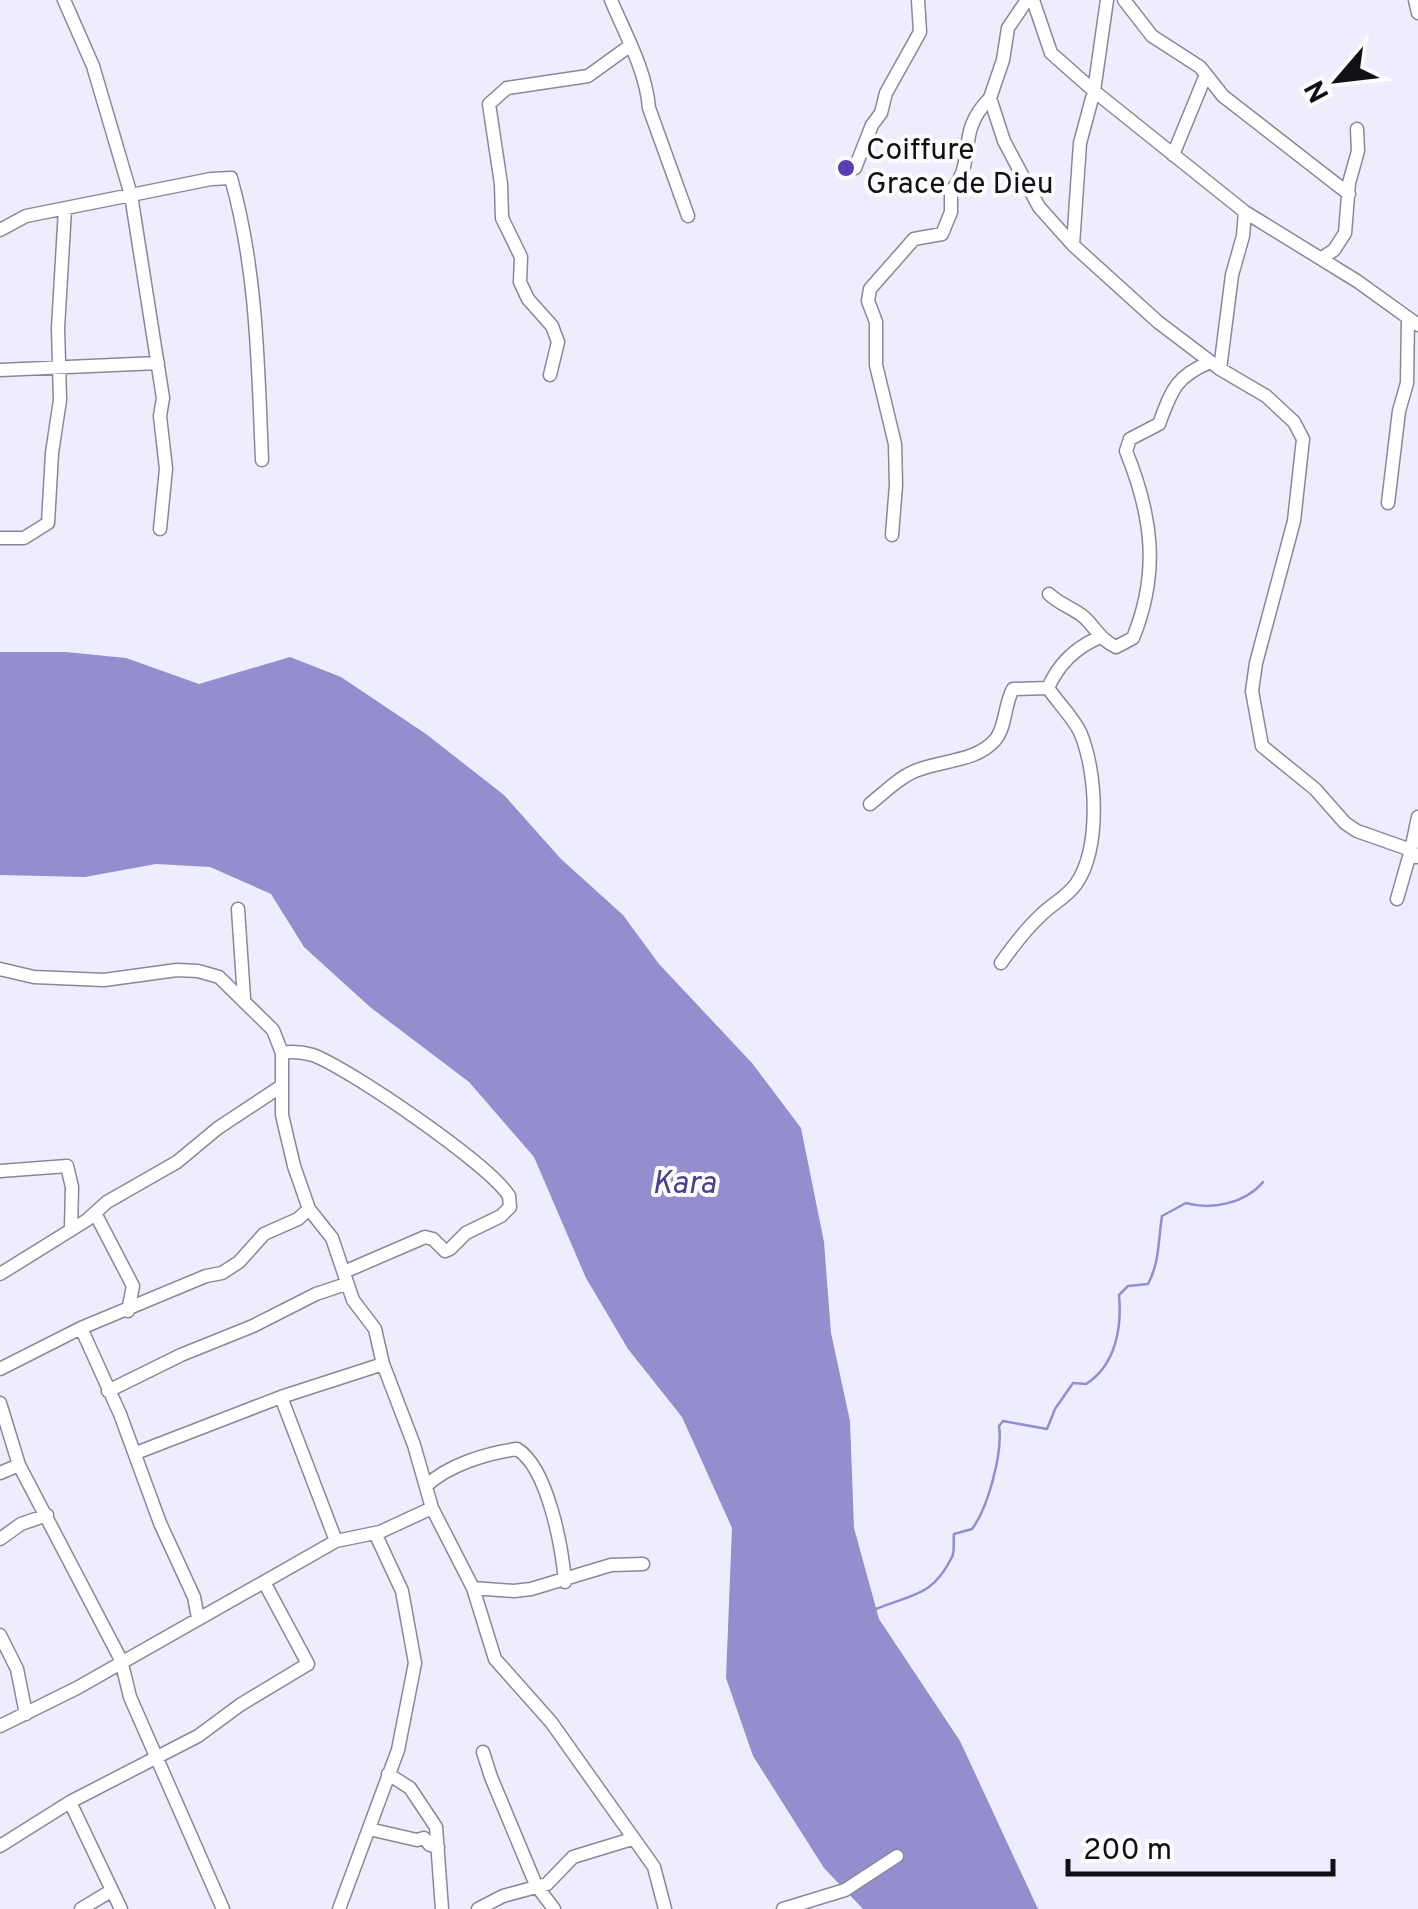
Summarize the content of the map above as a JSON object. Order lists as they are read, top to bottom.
{
  "water": ["Kara"],
  "places": ["Coiffure Grace de Dieu"],
  "scale_bar": "200 m",
  "north": "bottom left"
}
